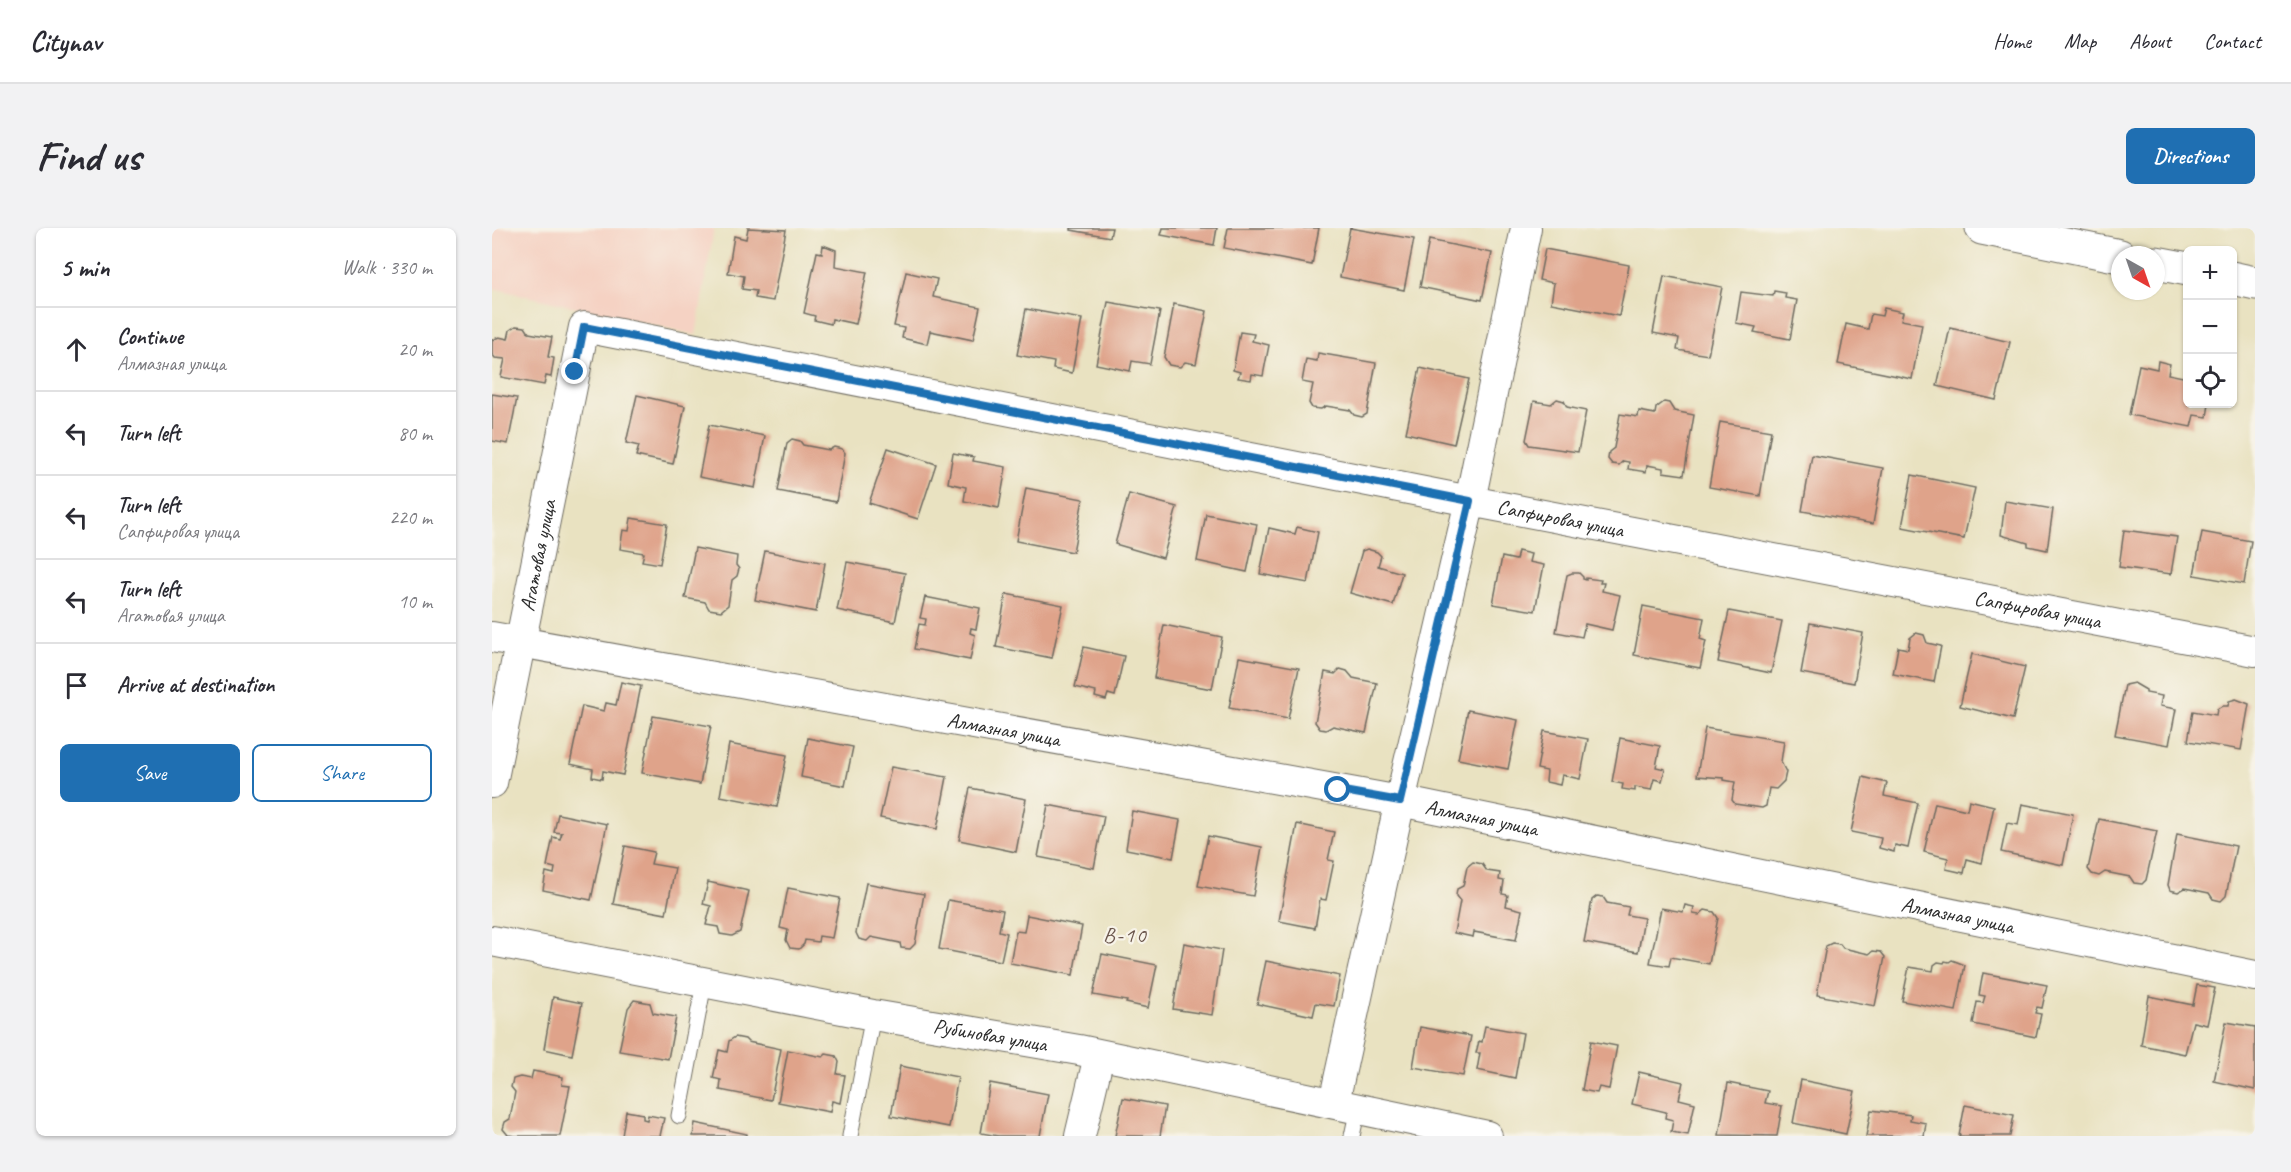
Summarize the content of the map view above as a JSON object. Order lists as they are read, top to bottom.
{
  "streets": {
    "street": [
      "Сапфировая улица",
      "Агатовая улица",
      "Алмазная улица",
      "Рубиновая улица"
    ]
  },
  "crossings": [
    ["Сапфировая улица", "Агатовая улица"],
    ["Агатовая улица", "Алмазная улица"]
  ],
  "districts": ["В-10"],
  "north": "bottom right",
  "page": {
    "header": "Citynav",
    "nav": [
      "Home",
      "Map",
      "About",
      "Contact"
    ],
    "buttons": [
      "Directions",
      ["Save", "Share"]
    ],
    "title": "Find us",
    "heading": ["5 min", "Walk · 330 m"],
    "map_buttons": ["+", "−"],
    "list": [
      ["Continue", "Алмазная улица", "20 m"],
      ["Turn left", "80 m"],
      ["Turn left", "Сапфировая улица", "220 m"],
      ["Turn left", "Агатовая улица", "10 m"],
      "Arrive at destination"
    ]
  }
}
